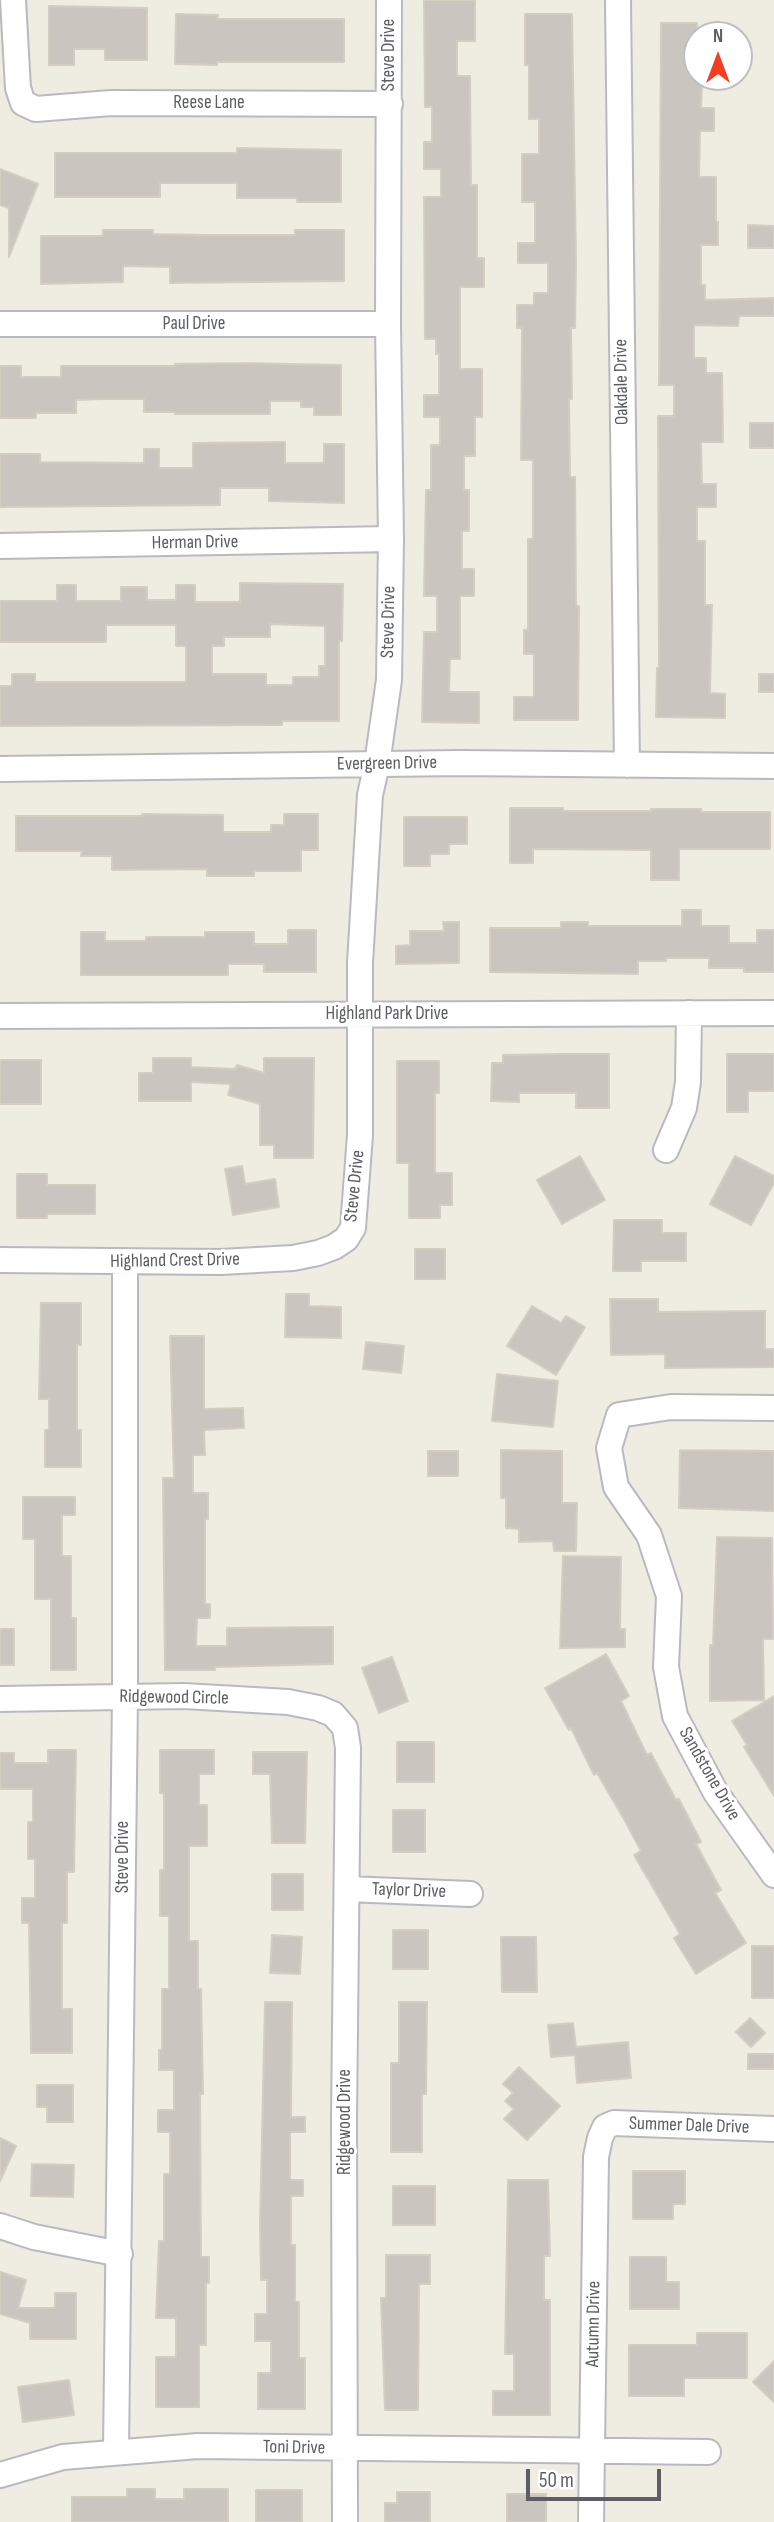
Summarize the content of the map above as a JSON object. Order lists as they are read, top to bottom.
{
  "streets": {
    "street": [
      "Steve Drive",
      "Reese Lane",
      "Paul Drive",
      "Oakdale Drive",
      "Herman Drive",
      "Evergreen Drive",
      "Highland Park Drive",
      "Highland Crest Drive",
      "Ridgewood Circle",
      "Sandstone Drive",
      "Taylor Drive",
      "Ridgewood Drive",
      "Summer Dale Drive",
      "Autumn Drive",
      "Toni Drive"
    ]
  },
  "crossings": [
    ["Steve Drive", "Reese Lane"],
    ["Steve Drive", "Paul Drive"],
    ["Steve Drive", "Herman Drive"],
    ["Steve Drive", "Evergreen Drive"],
    ["Steve Drive", "Highland Park Drive"],
    ["Steve Drive", "Highland Crest Drive"],
    ["Steve Drive", "Ridgewood Circle"],
    ["Steve Drive", "Toni Drive"],
    ["Oakdale Drive", "Evergreen Drive"],
    ["Ridgewood Circle", "Ridgewood Drive"],
    ["Taylor Drive", "Ridgewood Drive"],
    ["Ridgewood Drive", "Toni Drive"],
    ["Summer Dale Drive", "Autumn Drive"],
    ["Autumn Drive", "Toni Drive"]
  ],
  "scale_bar": "50 m",
  "north": "top"
}
